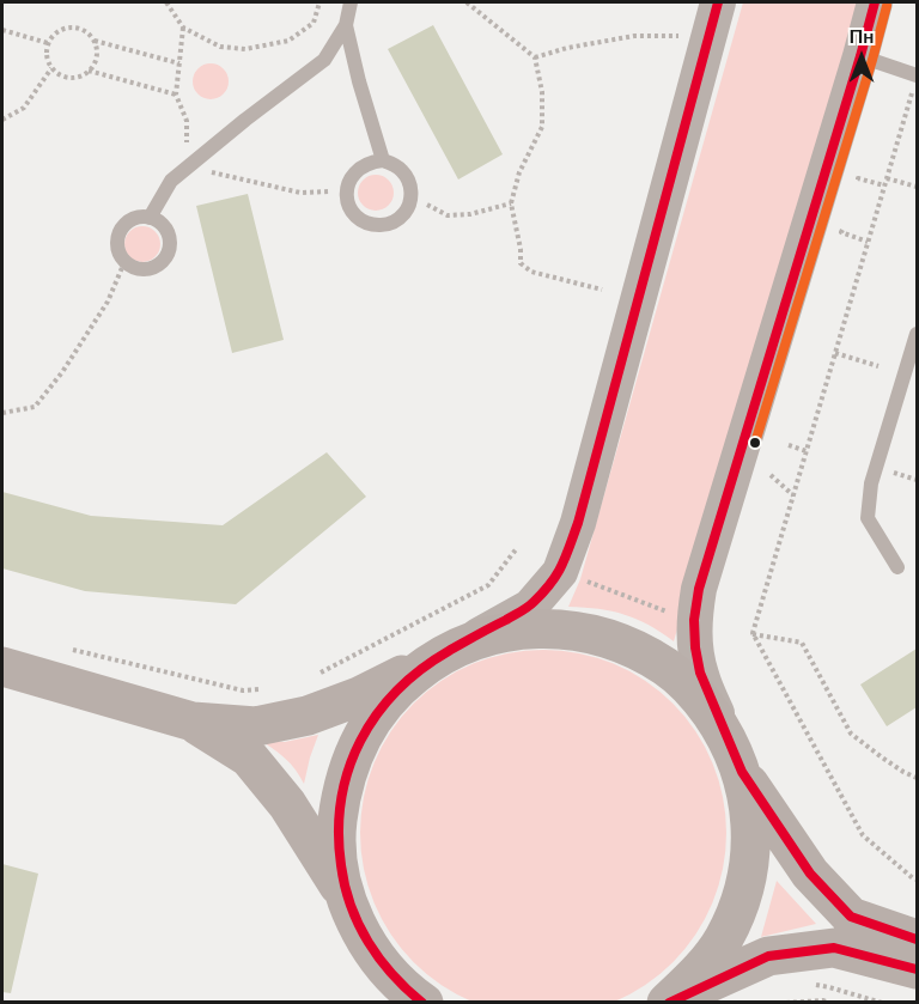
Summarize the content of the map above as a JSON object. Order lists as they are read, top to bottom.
{
  "north": "top"
}
